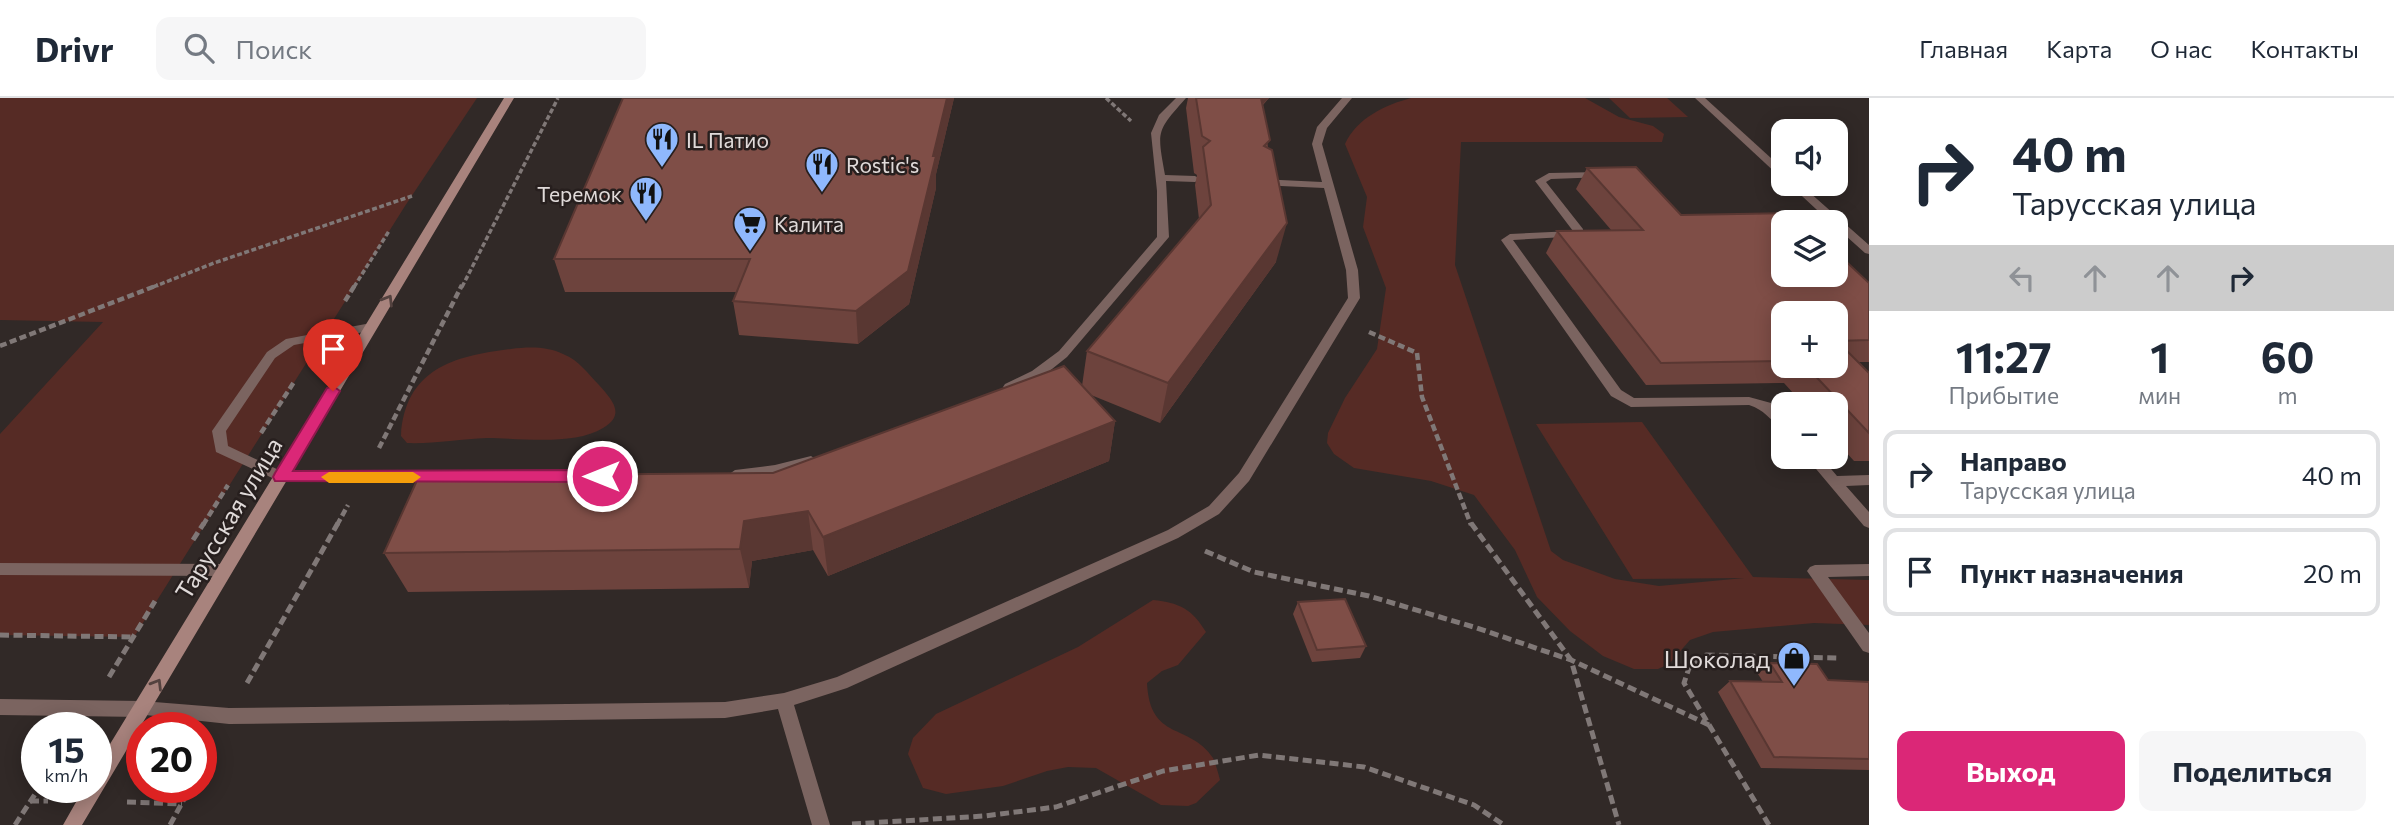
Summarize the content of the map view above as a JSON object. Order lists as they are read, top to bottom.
{
  "streets": {
    "main road": ["Тарусская улица"]
  },
  "one_way": ["Тарусская улица"],
  "places": {
    "restaurant": ["IL Патио", "Rostic's", "Теремок"],
    "supermarket": ["Калита"],
    "shop": ["Шоколад"]
  },
  "page": {
    "header": "Drivr",
    "search": "Поиск",
    "nav": [
      "Главная",
      "Карта",
      "О нас",
      "Контакты"
    ],
    "turn": ["40 m", "Тарусская улица"],
    "map_buttons": ["+", "−"],
    "eta": [
      "11:27",
      "Прибытие",
      "1",
      "мин",
      "60",
      "m"
    ],
    "list": [
      {
        "name": "Направо",
        "note": "Тарусская улица",
        "value": "40 m"
      },
      {
        "name": "Пункт назначения",
        "value": "20 m"
      }
    ],
    "speed": "15 km/h",
    "limit": "20",
    "buttons": ["Выход", "Поделиться"]
  }
}
